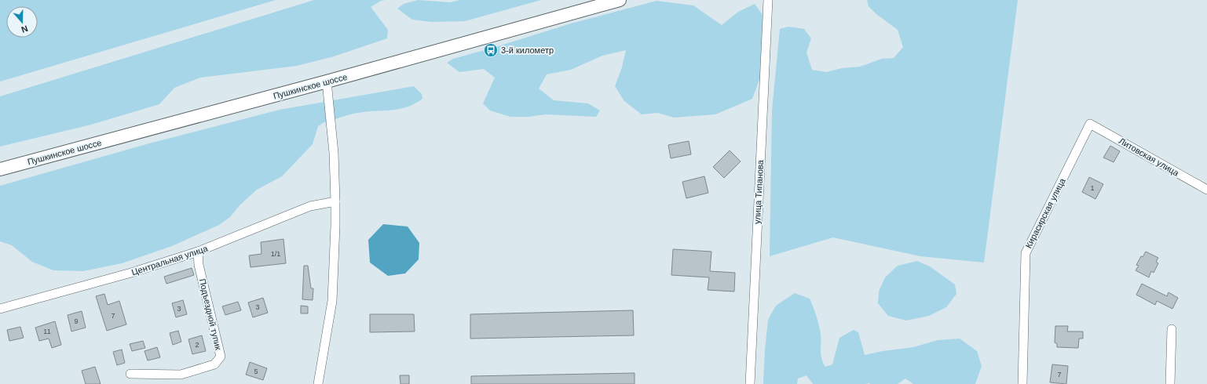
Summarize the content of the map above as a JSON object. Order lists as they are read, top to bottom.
{
  "streets": {
    "main road": ["Пушкинское шоссе"],
    "street": [
      "Литовская улица",
      "улица Типанова",
      "Кирасирская улица",
      "Центральная улица",
      "Подъездной тупик"
    ]
  },
  "crossings": [
    ["Литовская улица", "Кирасирская улица"],
    ["Центральная улица", "Подъездной тупик"]
  ],
  "places": {
    "bus stop": ["3-й километр"]
  },
  "house_numbers": [
    "1",
    "1/1",
    "3",
    "3",
    "7",
    "9",
    "11",
    "2",
    "5",
    "7"
  ],
  "north": "bottom"
}
